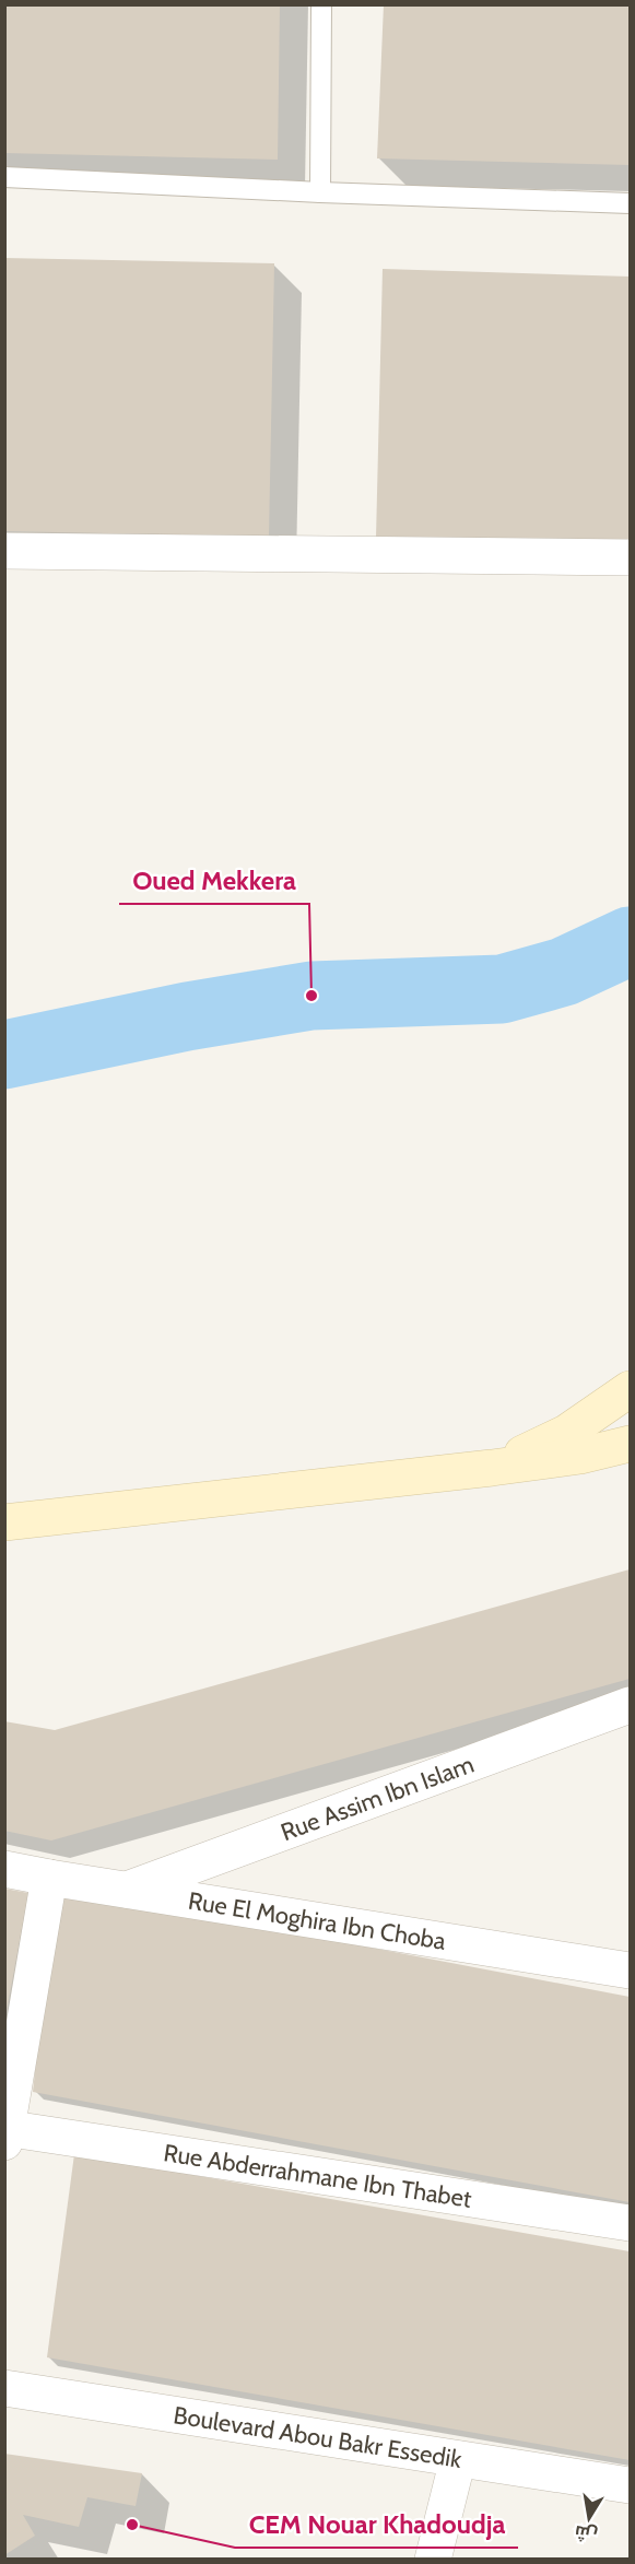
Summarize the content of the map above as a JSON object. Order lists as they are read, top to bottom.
{
  "streets": {
    "street": [
      "Rue Assim Ibn Islam",
      "Rue El Moghira Ibn Choba",
      "Rue Abderrahmane Ibn Thabet",
      "Boulevard Abou Bakr Essedik"
    ]
  },
  "crossings": [
    ["Rue Assim Ibn Islam", "Rue El Moghira Ibn Choba"]
  ],
  "places": ["Oued Mekkera", "CEM Nouar Khadoudja"],
  "north": "bottom"
}
